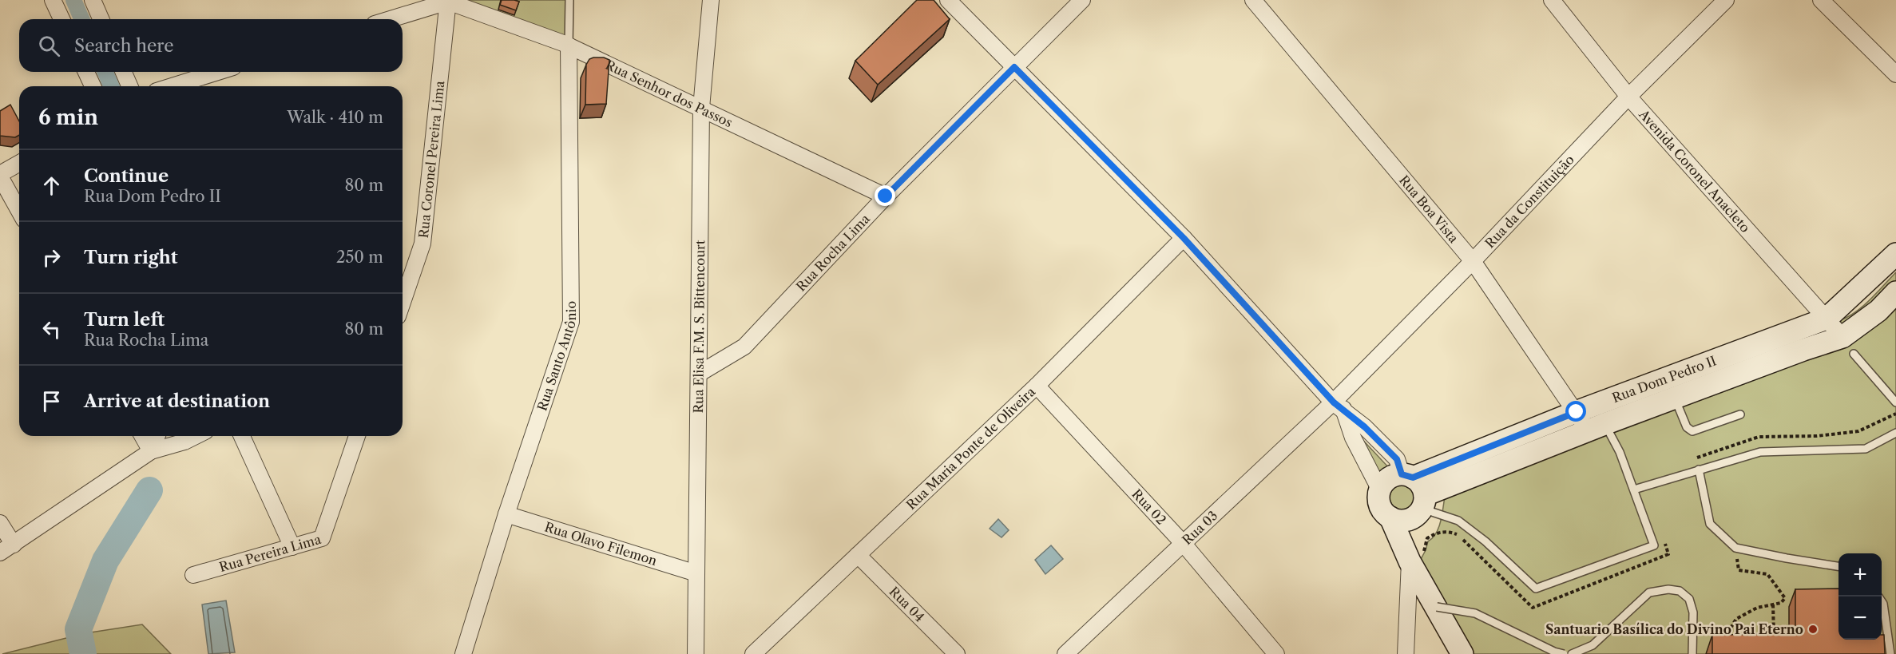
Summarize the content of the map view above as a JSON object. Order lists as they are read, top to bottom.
{
  "streets": {
    "street": [
      "Rua Senhor dos Passos",
      "Rua Coronel Pereira Lima",
      "Avenida Coronel Anacleto",
      "Rua da Constituição",
      "Rua Boa Vista",
      "Rua Rocha Lima",
      "Rua Elisa F.M. S. Bittencourt",
      "Rua Santo Antônio",
      "Rua Dom Pedro II",
      "Rua Maria Ponte de Oliveira",
      "Rua 02",
      "Rua 03",
      "Rua Olavo Filemon",
      "Rua Pereira Lima",
      "Rua 04"
    ]
  },
  "crossings": [
    ["Rua Senhor dos Passos", "Rua Coronel Pereira Lima"],
    ["Rua Senhor dos Passos", "Rua Rocha Lima"],
    ["Rua Senhor dos Passos", "Rua Elisa F.M. S. Bittencourt"],
    ["Rua Senhor dos Passos", "Rua Santo Antônio"],
    ["Avenida Coronel Anacleto", "Rua da Constituição"],
    ["Avenida Coronel Anacleto", "Rua Dom Pedro II"],
    ["Rua da Constituição", "Rua Boa Vista"],
    ["Rua da Constituição", "Rua 03"],
    ["Rua Boa Vista", "Rua Dom Pedro II"],
    ["Rua Rocha Lima", "Rua Elisa F.M. S. Bittencourt"],
    ["Rua Elisa F.M. S. Bittencourt", "Rua Olavo Filemon"],
    ["Rua Santo Antônio", "Rua Olavo Filemon"],
    ["Rua Maria Ponte de Oliveira", "Rua 02"],
    ["Rua Maria Ponte de Oliveira", "Rua 04"],
    ["Rua 02", "Rua 03"]
  ],
  "places": ["Santuario Basílica do Divino Pai Eterno"],
  "page": {
    "search": "Search here",
    "heading": ["6 min", "Walk · 410 m"],
    "list": [
      ["Continue", "Rua Dom Pedro II", "80 m"],
      ["Turn right", "250 m"],
      ["Turn left", "Rua Rocha Lima", "80 m"],
      "Arrive at destination"
    ],
    "map_buttons": ["+", "−"]
  }
}
